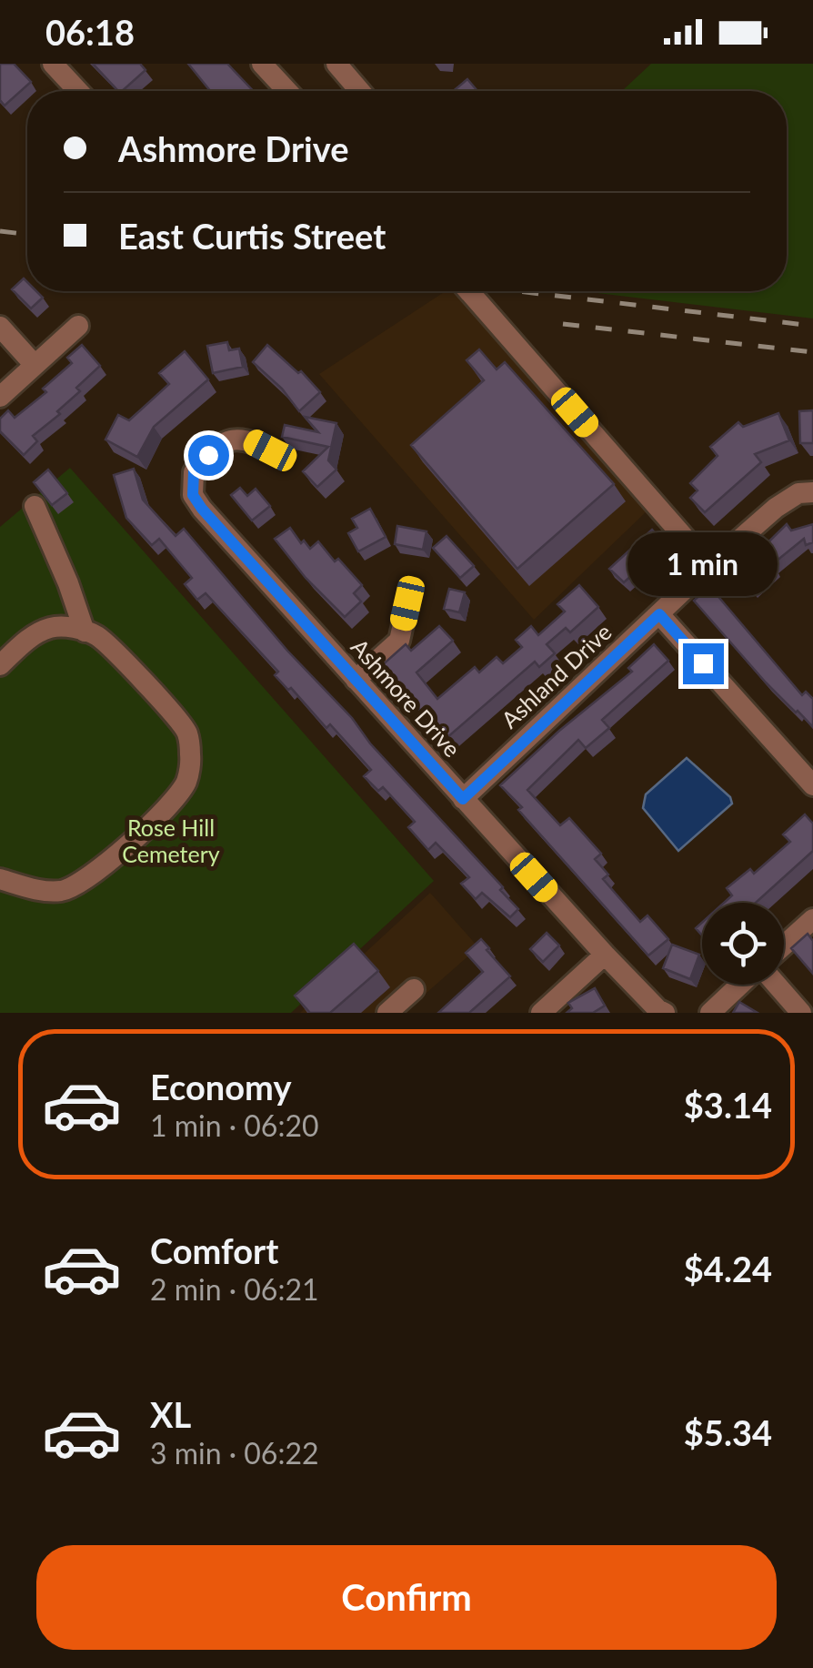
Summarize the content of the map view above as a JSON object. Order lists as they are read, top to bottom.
{
  "streets": {
    "street": ["Ashland Drive", "Ashmore Drive"]
  },
  "crossings": [
    ["Ashland Drive", "Ashmore Drive"]
  ],
  "parks": ["Rose Hill Cemetery"],
  "page": {
    "status": "06:18",
    "banner": ["Ashmore Drive", "East Curtis Street"],
    "bubble": "1 min",
    "list": [
      {
        "name": "Economy",
        "note": "1 min · 06:20",
        "value": "$3.14"
      },
      {
        "name": "Comfort",
        "note": "2 min · 06:21",
        "value": "$4.24"
      },
      {
        "name": "XL",
        "note": "3 min · 06:22",
        "value": "$5.34"
      }
    ],
    "buttons": "Confirm"
  }
}
